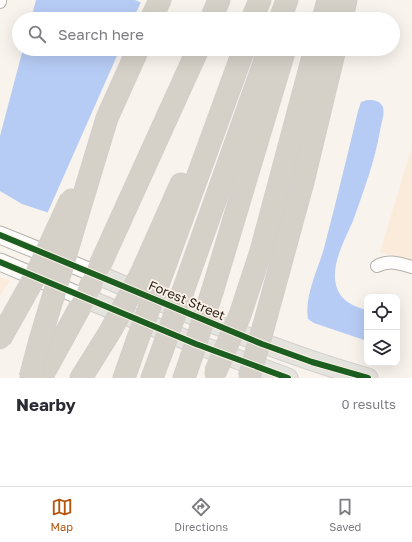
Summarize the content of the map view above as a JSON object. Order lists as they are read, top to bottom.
{
  "streets": {
    "main road": ["Forest Street"]
  },
  "page": {
    "search": "Search here",
    "heading": ["Nearby", "0 results"],
    "nav": ["Map", "Directions", "Saved"]
  }
}
